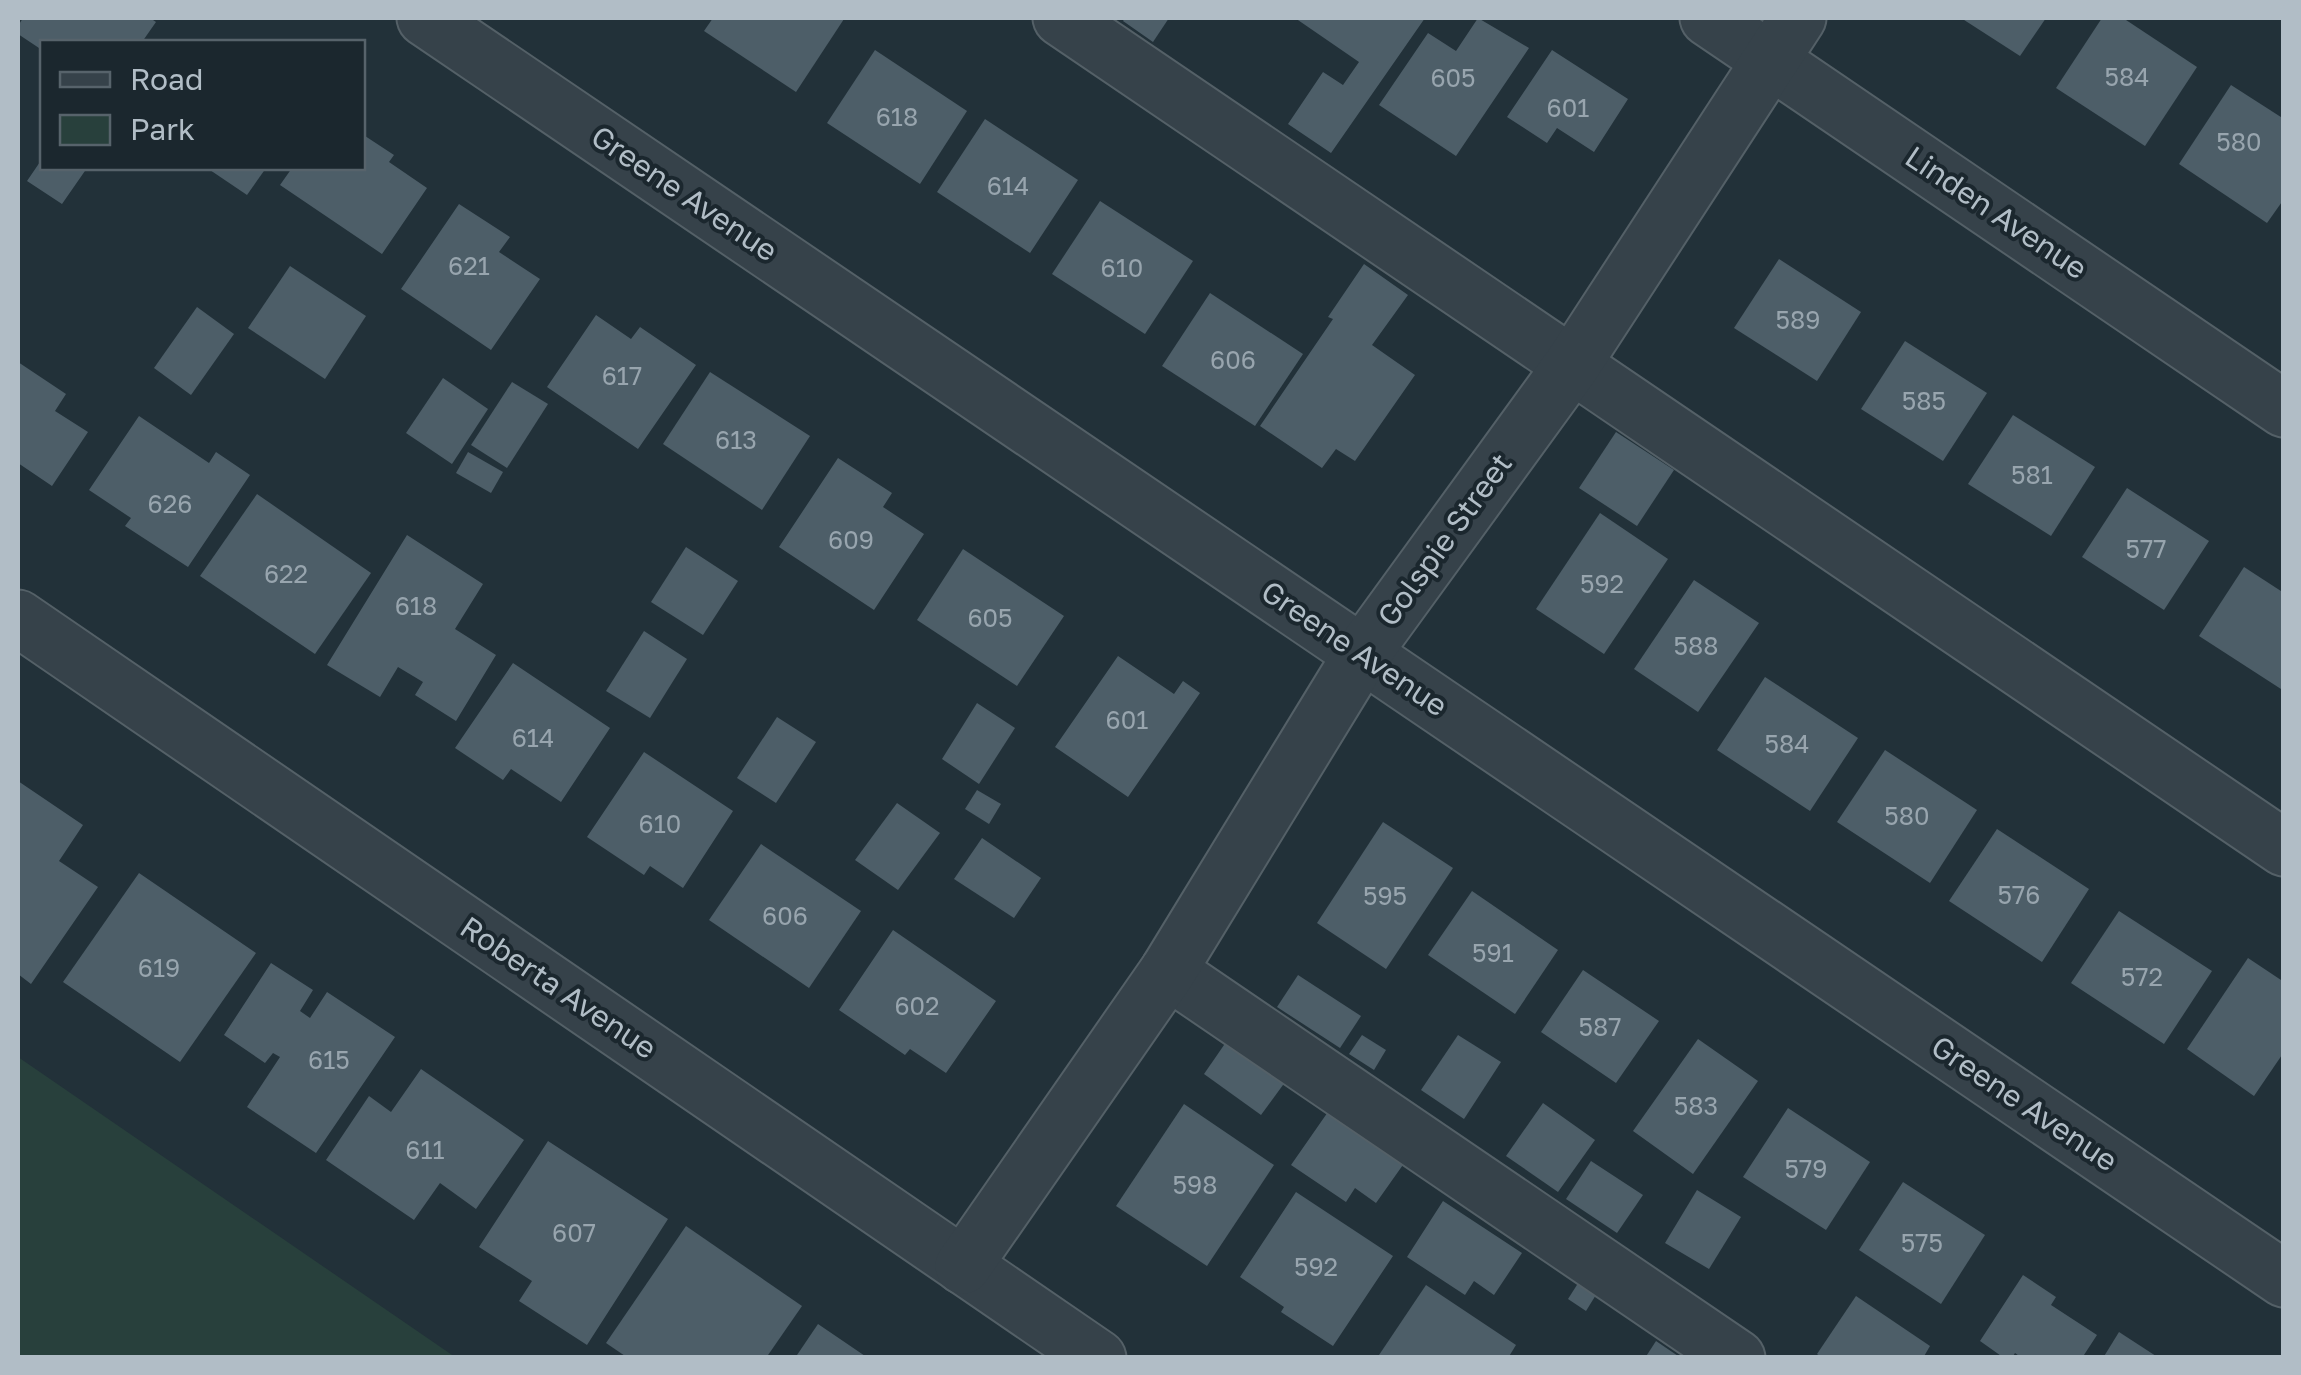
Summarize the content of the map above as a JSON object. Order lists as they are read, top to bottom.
{
  "streets": {
    "street": [
      "Greene Avenue",
      "Linden Avenue",
      "Golspie Street",
      "Roberta Avenue"
    ]
  },
  "crossings": [
    ["Greene Avenue", "Golspie Street"],
    ["Linden Avenue", "Golspie Street"],
    ["Golspie Street", "Roberta Avenue"]
  ],
  "house_numbers": [
    "584",
    "605",
    "601",
    "618",
    "580",
    "614",
    "621",
    "610",
    "589",
    "606",
    "617",
    "585",
    "613",
    "581",
    "626",
    "609",
    "577",
    "622",
    "592",
    "618",
    "605",
    "588",
    "601",
    "614",
    "584",
    "580",
    "610",
    "576",
    "595",
    "606",
    "591",
    "619",
    "572",
    "602",
    "587",
    "615",
    "583",
    "611",
    "579",
    "598",
    "607",
    "575",
    "592"
  ],
  "legend": ["Road", "Park"]
}
